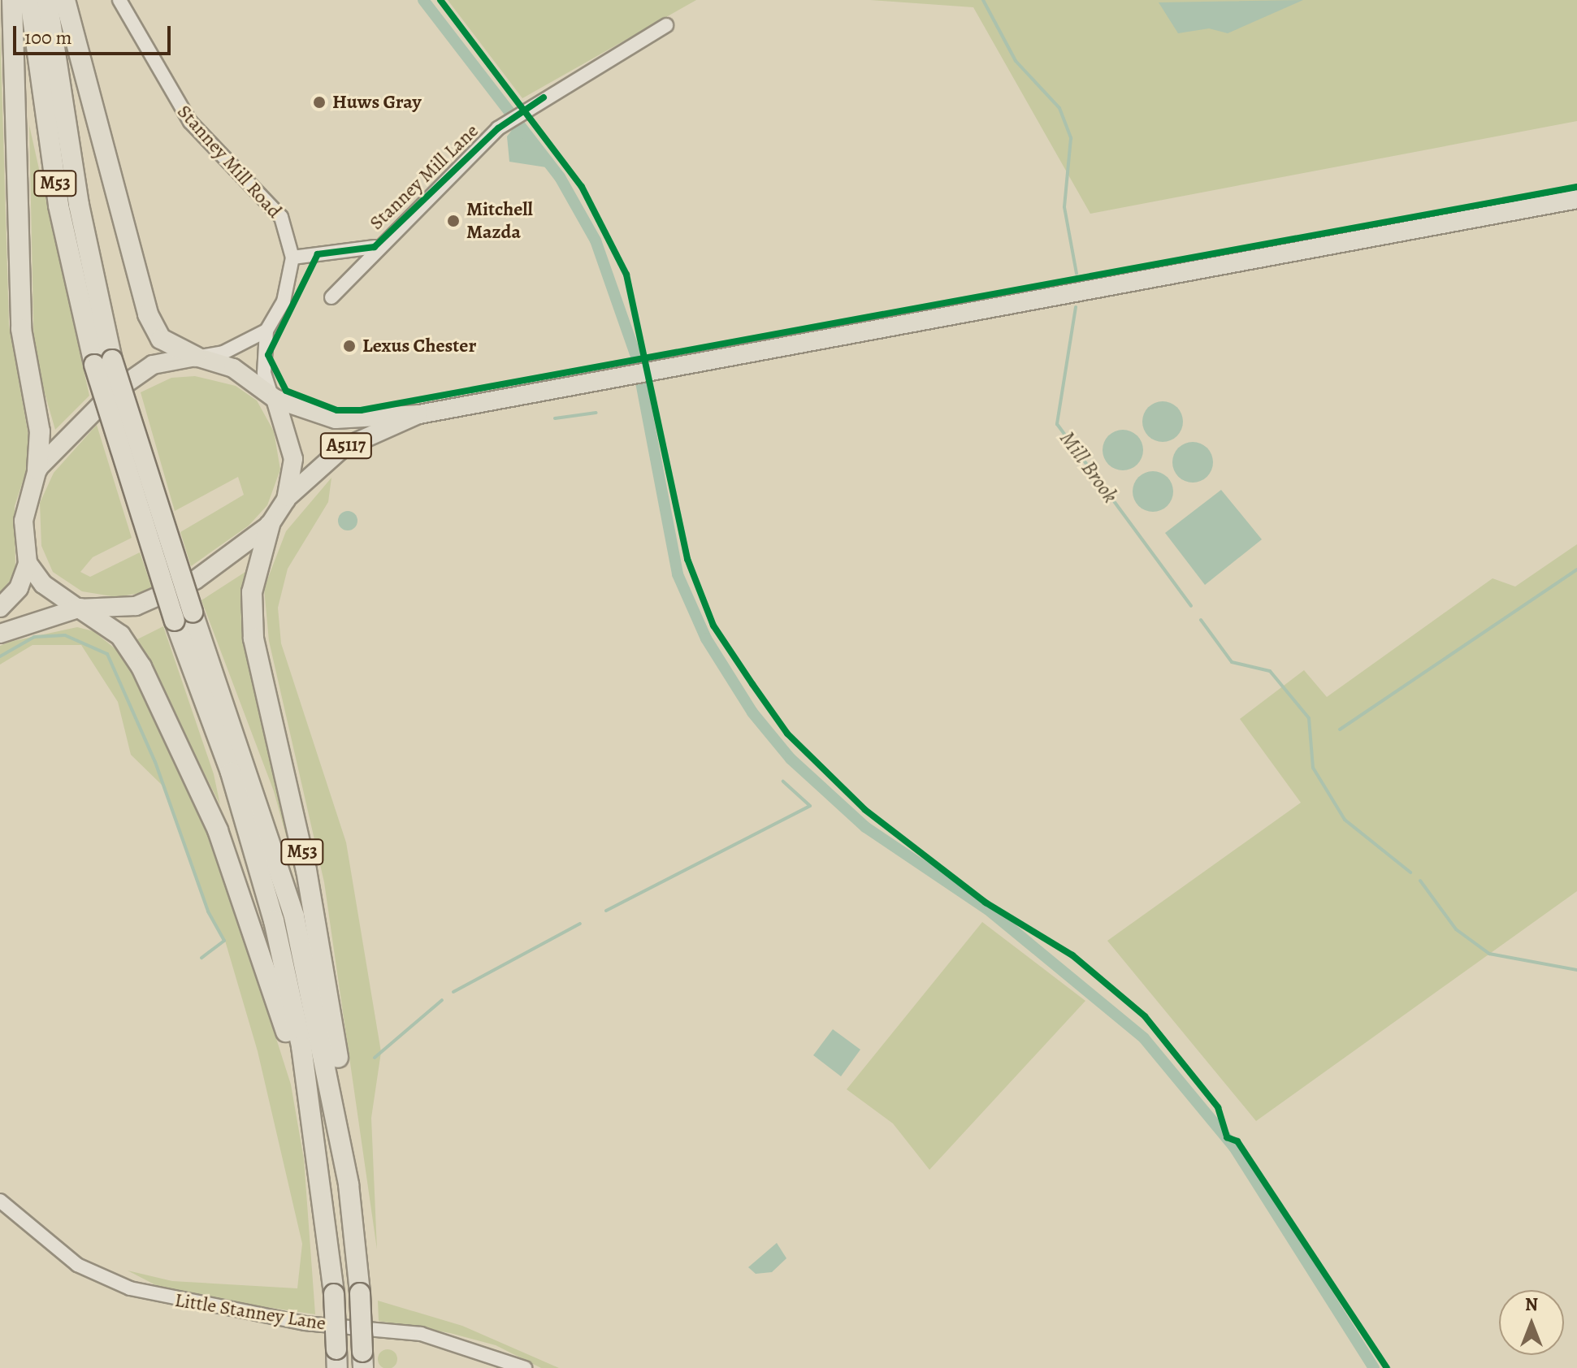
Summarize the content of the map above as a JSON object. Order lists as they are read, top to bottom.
{
  "streets": {
    "highway": ["M53"],
    "main road": ["A5117"],
    "street": ["Stanney Mill Road", "Stanney Mill Lane", "Little Stanney Lane"]
  },
  "crossings": [
    ["Stanney Mill Road", "Stanney Mill Lane"],
    ["Stanney Mill Road", "A5117"]
  ],
  "water": ["Mill Brook"],
  "places": ["Huws Gray", "Mitchell Mazda", "Lexus Chester"],
  "scale_bar": "100 m",
  "north": "top"
}
